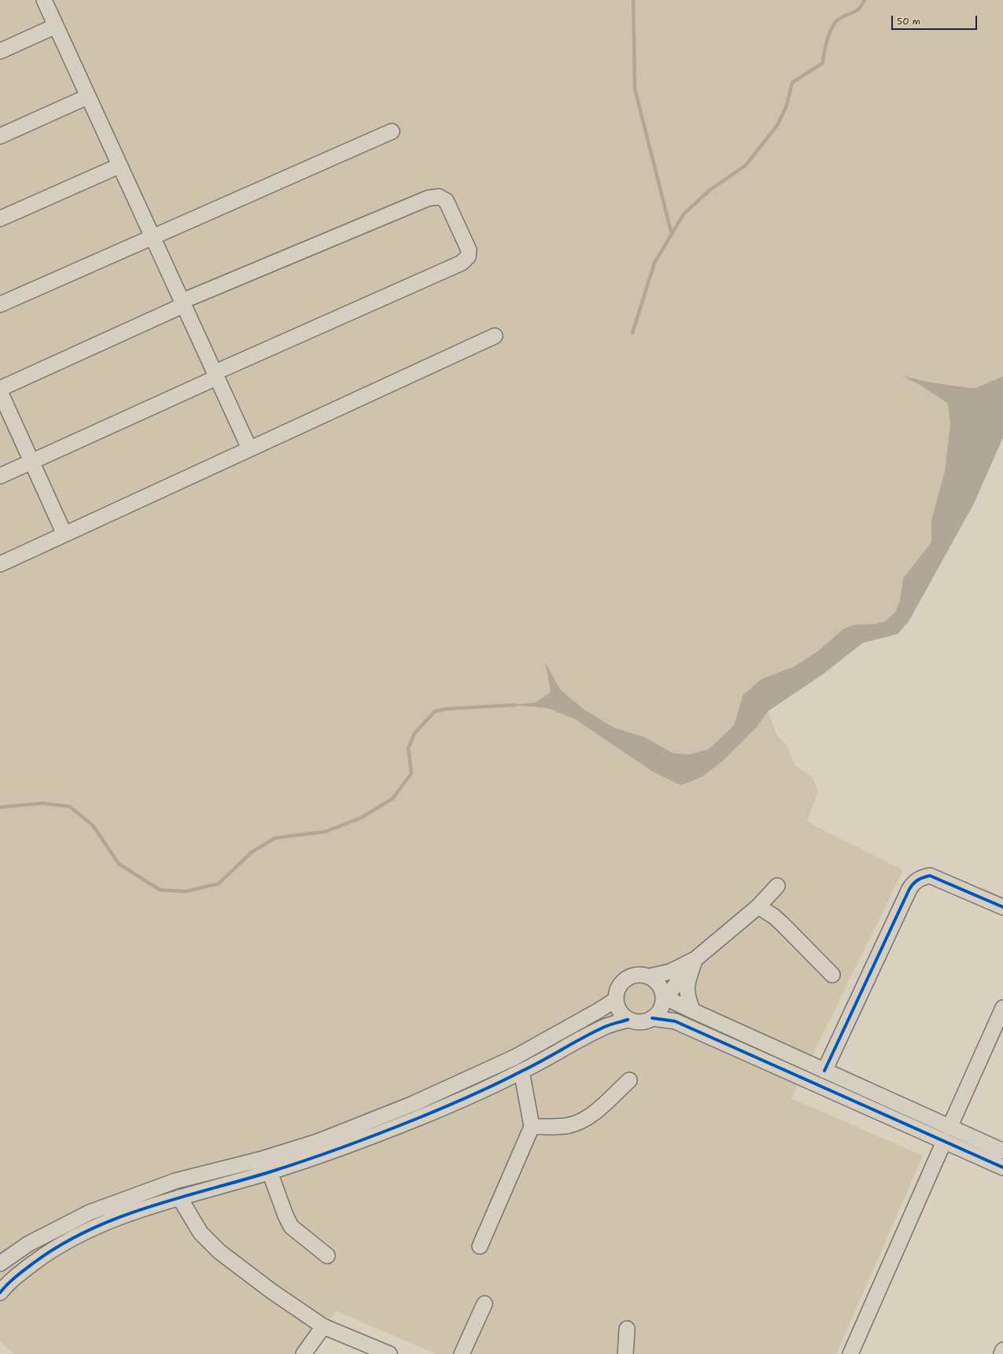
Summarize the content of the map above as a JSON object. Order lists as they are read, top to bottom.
{
  "scale_bar": "50 m"
}
